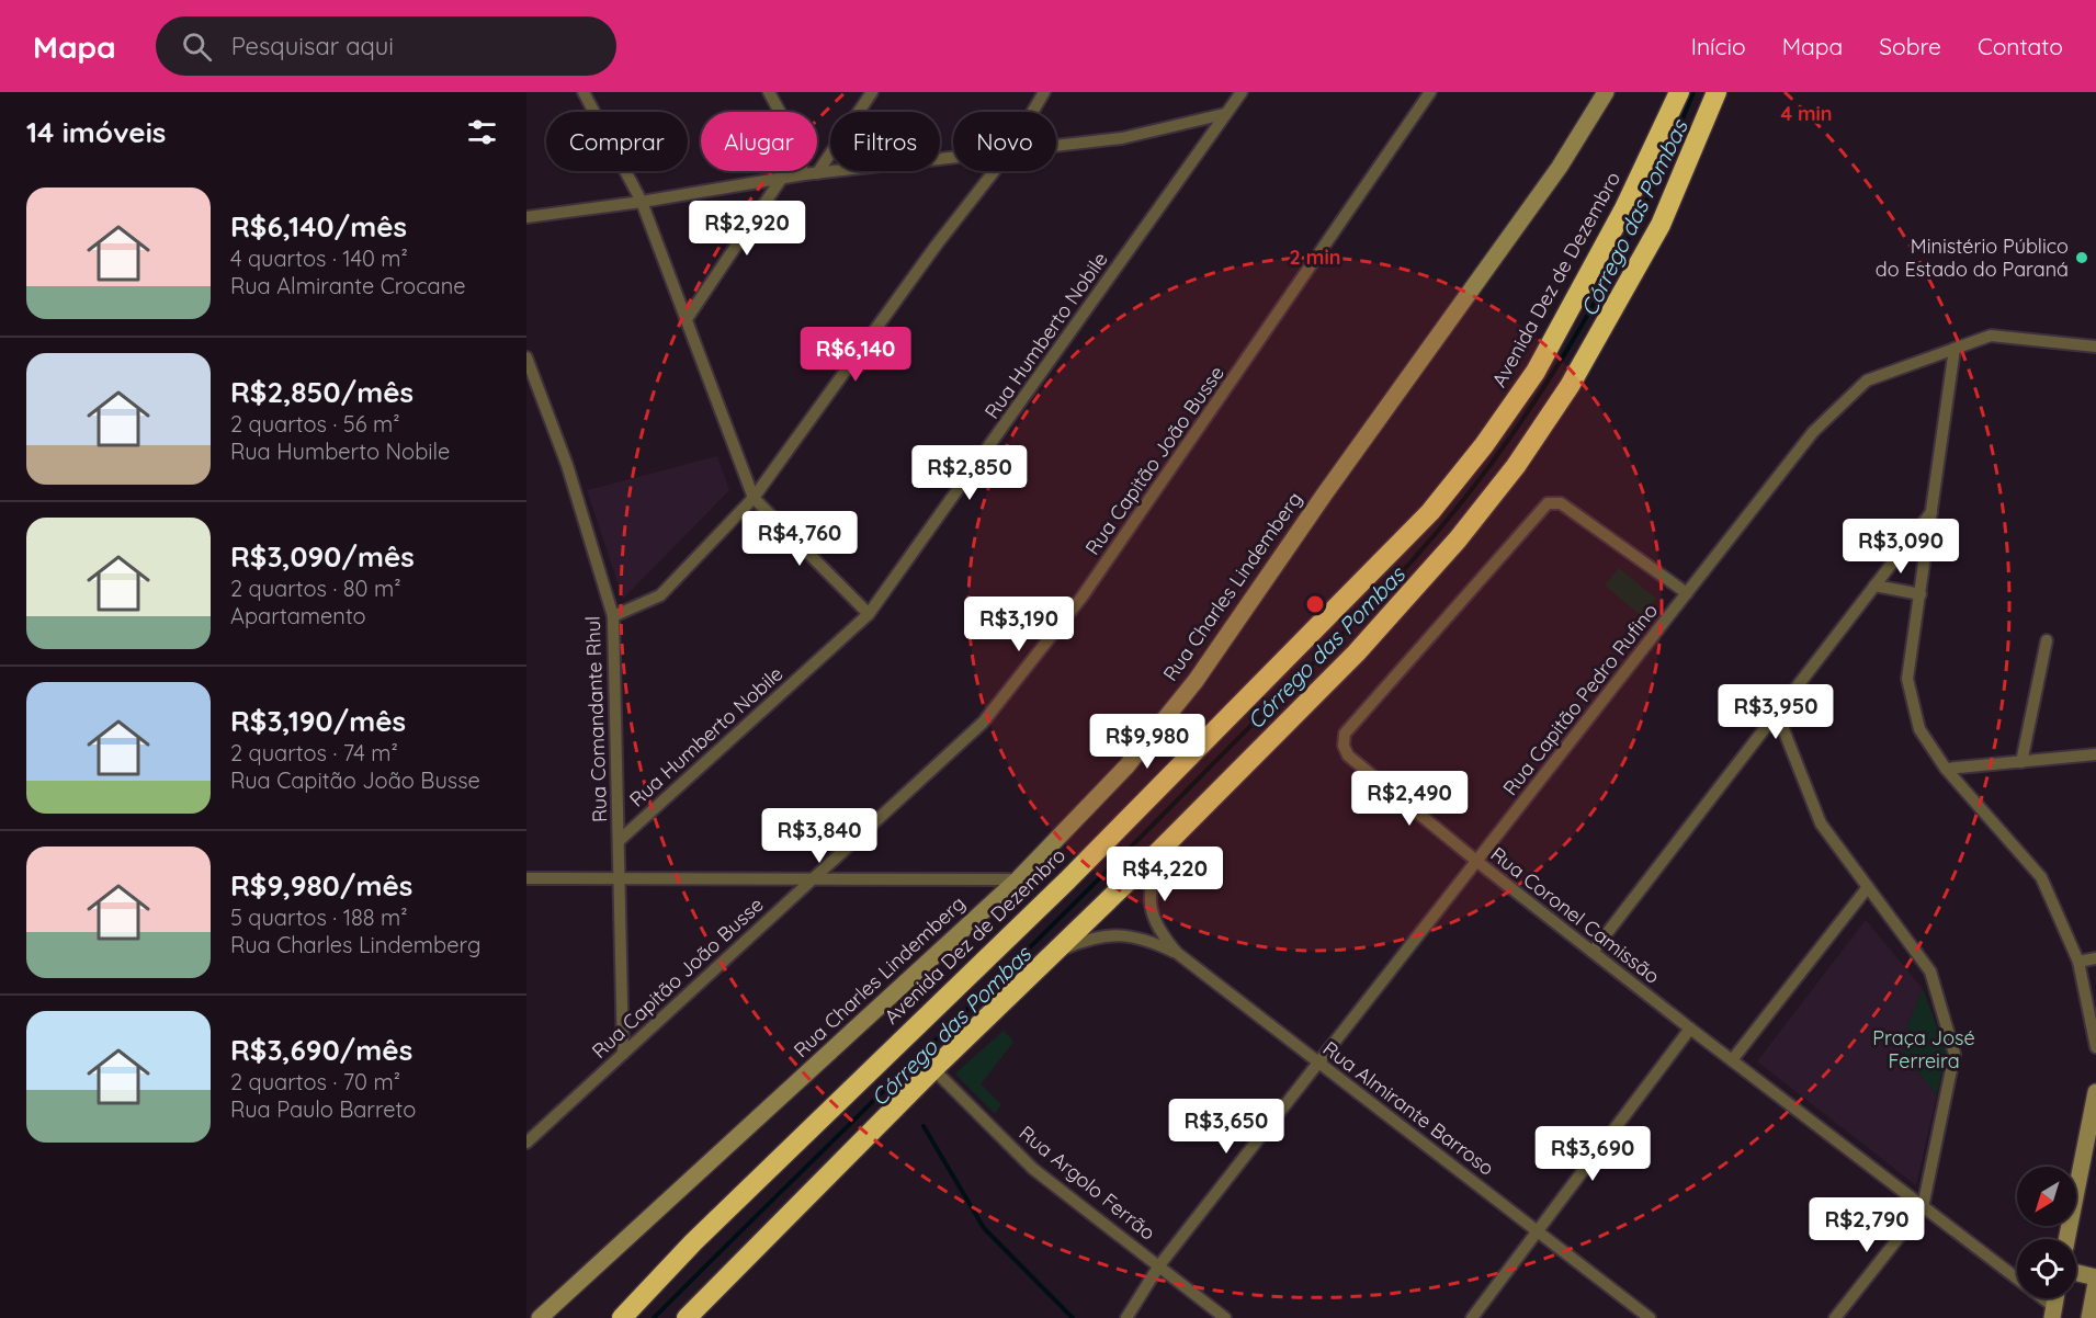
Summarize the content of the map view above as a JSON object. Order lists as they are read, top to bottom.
{
  "streets": {
    "highway": ["Avenida Dez de Dezembro"],
    "street": [
      "Rua Humberto Nobile",
      "Rua Capitão João Busse",
      "Rua Charles Lindemberg",
      "Rua Capitão Pedro Rufino",
      "Rua Comandante Rhul",
      "Rua Coronel Camissão",
      "Rua Almirante Barroso",
      "Rua Argolo Ferrão"
    ]
  },
  "crossings": [
    ["Rua Humberto Nobile", "Rua Comandante Rhul"],
    ["Rua Capitão João Busse", "Rua Comandante Rhul"],
    ["Rua Capitão Pedro Rufino", "Rua Coronel Camissão"],
    ["Rua Capitão Pedro Rufino", "Rua Almirante Barroso"],
    ["Rua Capitão Pedro Rufino", "Rua Argolo Ferrão"]
  ],
  "water": ["Córrego das Pombas"],
  "parks": ["Praça José Ferreira"],
  "places": ["Ministério Público do Estado do Paraná"],
  "north": "bottom left",
  "page": {
    "header": "Mapa",
    "search": "Pesquisar aqui",
    "nav": [
      "Início",
      "Mapa",
      "Sobre",
      "Contato"
    ],
    "heading": "14 imóveis",
    "chip": [
      "Comprar",
      "Alugar",
      "Filtros",
      "Novo"
    ],
    "list": [
      {
        "name": "R$6,140/mês",
        "note": "4 quartos · 140 m² · Rua Almirante Crocane"
      },
      {
        "name": "R$2,850/mês",
        "note": "2 quartos · 56 m² · Rua Humberto Nobile"
      },
      {
        "name": "R$3,090/mês",
        "note": "2 quartos · 80 m² · Apartamento"
      },
      {
        "name": "R$3,190/mês",
        "note": "2 quartos · 74 m² · Rua Capitão João Busse"
      },
      {
        "name": "R$9,980/mês",
        "note": "5 quartos · 188 m² · Rua Charles Lindemberg"
      },
      {
        "name": "R$3,690/mês",
        "note": "2 quartos · 70 m² · Rua Paulo Barreto"
      }
    ],
    "price": [
      "R$2,920",
      "R$6,140",
      "R$2,850",
      "R$4,760",
      "R$3,090",
      "R$3,190",
      "R$3,950",
      "R$9,980",
      "R$2,490",
      "R$3,840",
      "R$4,220",
      "R$3,650",
      "R$3,690",
      "R$2,790"
    ]
  },
  "rings": ["4 min", "2 min"]
}
